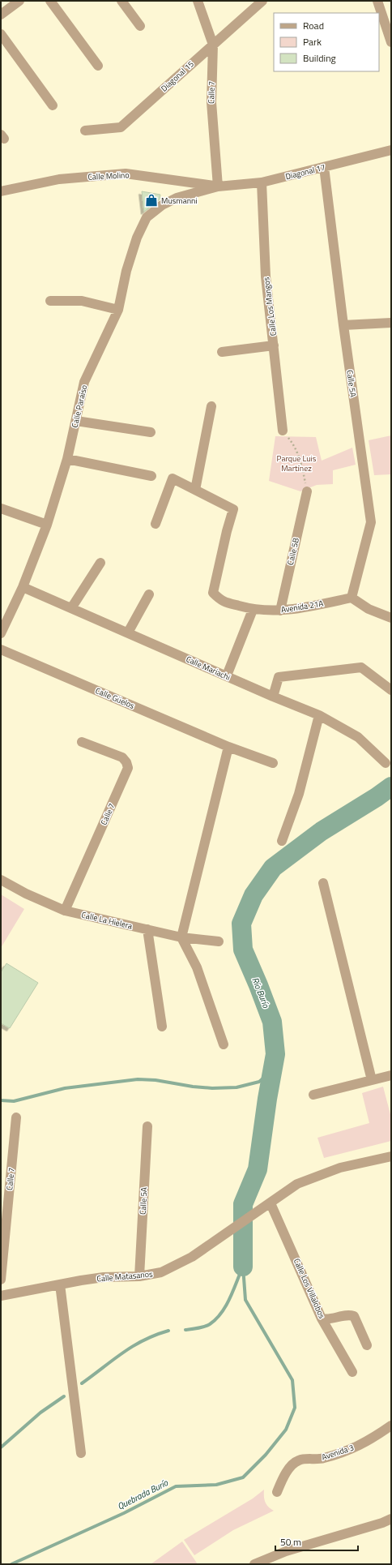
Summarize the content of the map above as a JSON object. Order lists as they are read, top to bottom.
{
  "streets": {
    "street": [
      "Diagonal 15",
      "Calle 7",
      "Diagonal 17",
      "Calle Molino",
      "Calle Los Mangos",
      "Calle 5A",
      "Calle Paraíso",
      "Calle 5B",
      "Avenida 21A",
      "Calle Mariachi",
      "Calle Güelos",
      "Calle La Hielera",
      "Calle Matasanos",
      "Calle Los Villalobos",
      "Avenida 3"
    ]
  },
  "crossings": [
    ["Diagonal 15", "Calle 7"],
    ["Calle 7", "Diagonal 17"],
    ["Calle 7", "Calle Molino"],
    ["Calle 7", "Calle Paraíso"],
    ["Calle 7", "Calle La Hielera"],
    ["Diagonal 17", "Calle Molino"],
    ["Diagonal 17", "Calle Los Mangos"],
    ["Diagonal 17", "Calle 5A"],
    ["Diagonal 17", "Calle Paraíso"],
    ["Calle Molino", "Calle Paraíso"],
    ["Calle 5A", "Avenida 21A"],
    ["Calle 5A", "Calle Matasanos"],
    ["Calle Paraíso", "Calle Mariachi"],
    ["Calle 5B", "Avenida 21A"],
    ["Calle Matasanos", "Calle Los Villalobos"]
  ],
  "water": ["Río Burío", "Quebrada Burío"],
  "parks": ["Parque Luis Martínez"],
  "places": {
    "shop": ["Musmanni"]
  },
  "legend": ["Road", "Park", "Building"],
  "scale_bar": "50 m"
}
